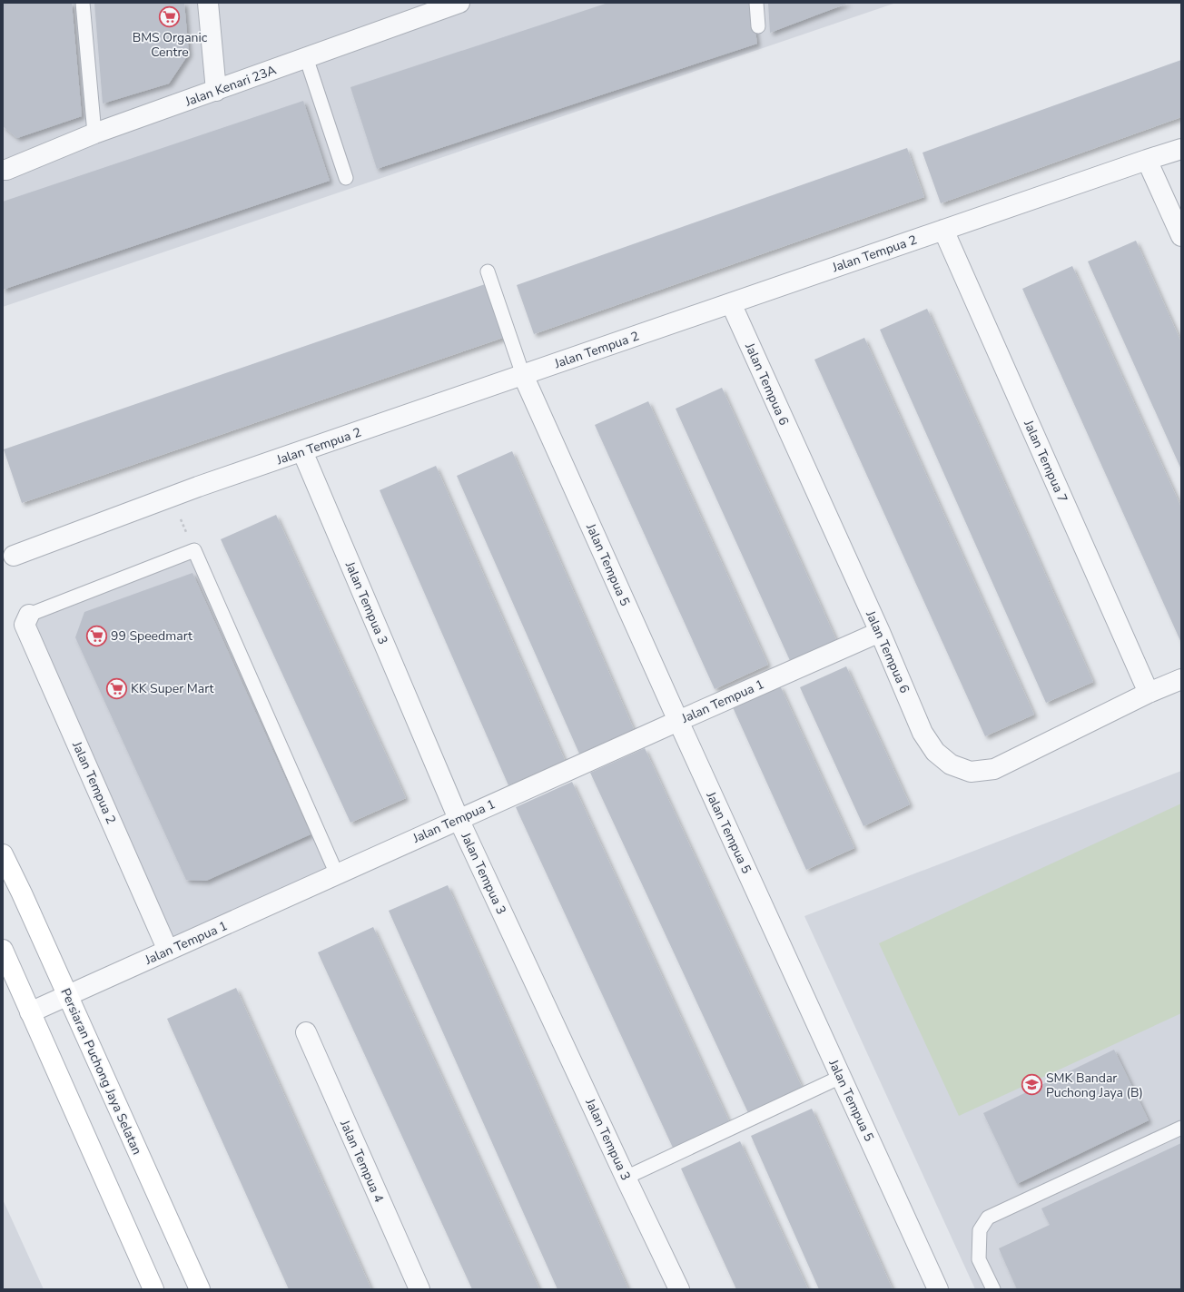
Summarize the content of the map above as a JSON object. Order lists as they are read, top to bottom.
{
  "streets": {
    "main road": ["Persiaran Puchong Jaya Selatan"],
    "street": [
      "Jalan Kenari 23A",
      "Jalan Tempua 2",
      "Jalan Tempua 6",
      "Jalan Tempua 7",
      "Jalan Tempua 5",
      "Jalan Tempua 3",
      "Jalan Tempua 1",
      "Jalan Tempua 4"
    ]
  },
  "crossings": [
    ["Jalan Tempua 2", "Jalan Tempua 6"],
    ["Jalan Tempua 2", "Jalan Tempua 7"],
    ["Jalan Tempua 2", "Jalan Tempua 5"],
    ["Jalan Tempua 2", "Jalan Tempua 3"],
    ["Jalan Tempua 2", "Jalan Tempua 1"],
    ["Jalan Tempua 6", "Jalan Tempua 7"],
    ["Jalan Tempua 6", "Jalan Tempua 1"],
    ["Jalan Tempua 5", "Jalan Tempua 1"],
    ["Jalan Tempua 3", "Jalan Tempua 1"],
    ["Jalan Tempua 1", "Persiaran Puchong Jaya Selatan"]
  ],
  "places": {
    "supermarket": ["BMS Organic Centre", "99 Speedmart", "KK Super Mart"],
    "school or university": ["SMK Bandar Puchong Jaya (B)"]
  }
}
